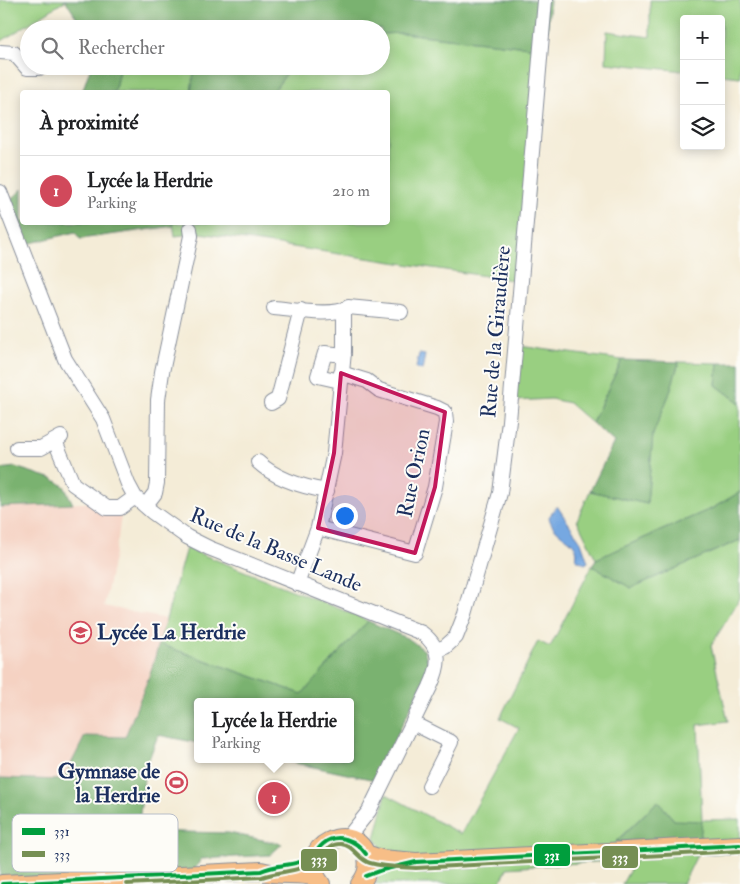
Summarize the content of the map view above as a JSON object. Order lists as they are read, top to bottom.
{
  "streets": {
    "street": ["Rue de la Giraudière", "Rue Orion", "Rue de la Basse Lande"]
  },
  "crossings": [
    ["Rue de la Giraudière", "Rue de la Basse Lande"]
  ],
  "places": {
    "school or university": ["Lycée La Herdrie"],
    "sports": ["Gymnase de la Herdrie"]
  },
  "lines": ["transit line 331", "transit line 333"],
  "legend": ["331", "333"],
  "page": {
    "map_buttons": ["+", "−"],
    "search": "Rechercher",
    "heading": "À proximité",
    "list": [
      {
        "mark": "1",
        "name": "Lycée la Herdrie",
        "note": "Parking",
        "value": "210 m"
      }
    ],
    "popup": ["Lycée la Herdrie", "Parking"],
    "pins": "1"
  }
}
